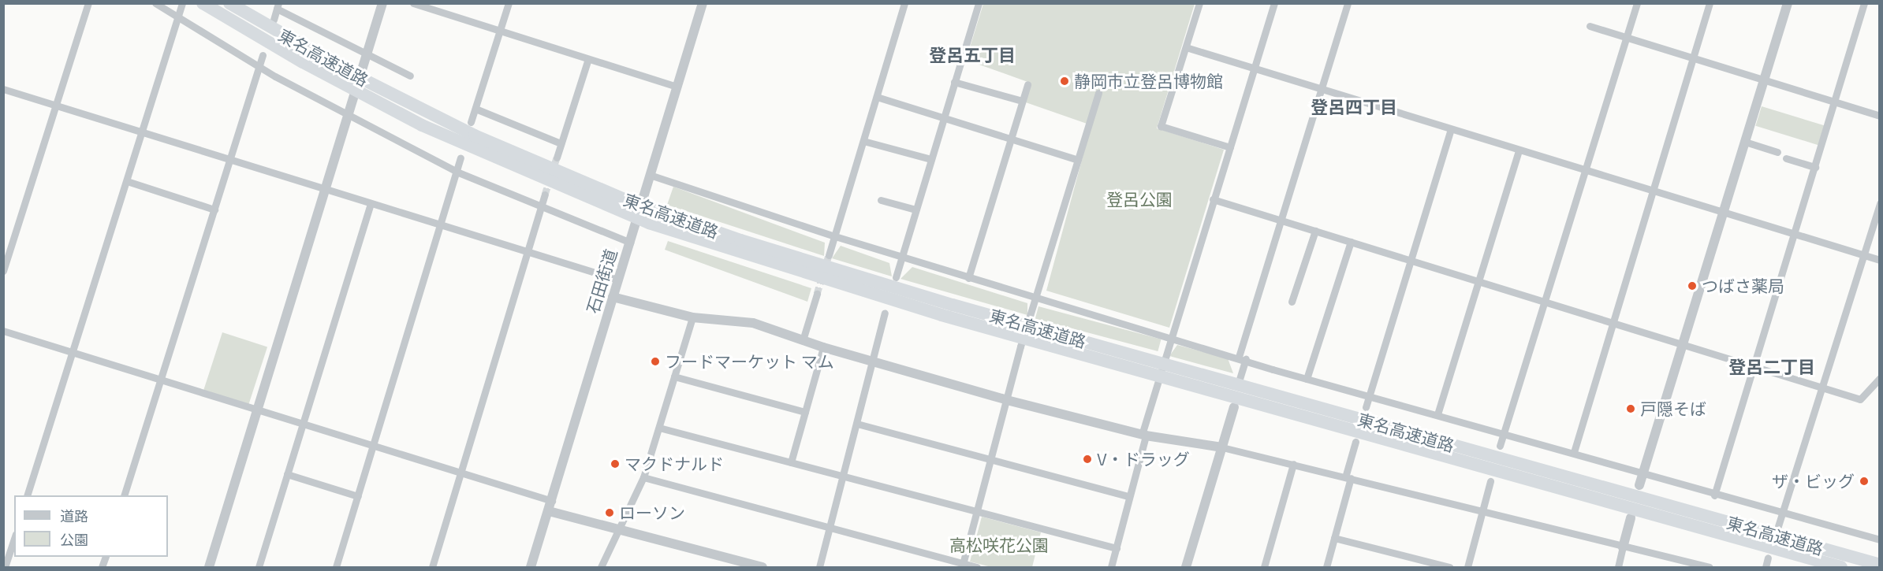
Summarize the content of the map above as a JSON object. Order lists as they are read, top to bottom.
{
  "streets": {
    "highway": ["東名高速道路"],
    "street": ["石田街道"]
  },
  "districts": ["登呂五丁目", "登呂四丁目", "登呂二丁目"],
  "parks": ["登呂公園", "高松咲花公園"],
  "places": [
    "静岡市立登呂博物館",
    "つばさ薬局",
    "フードマーケット マム",
    "戸隠そば",
    "V・ドラッグ",
    "マクドナルド",
    "ザ・ビッグ",
    "ローソン"
  ],
  "legend": ["道路", "公園"]
}
